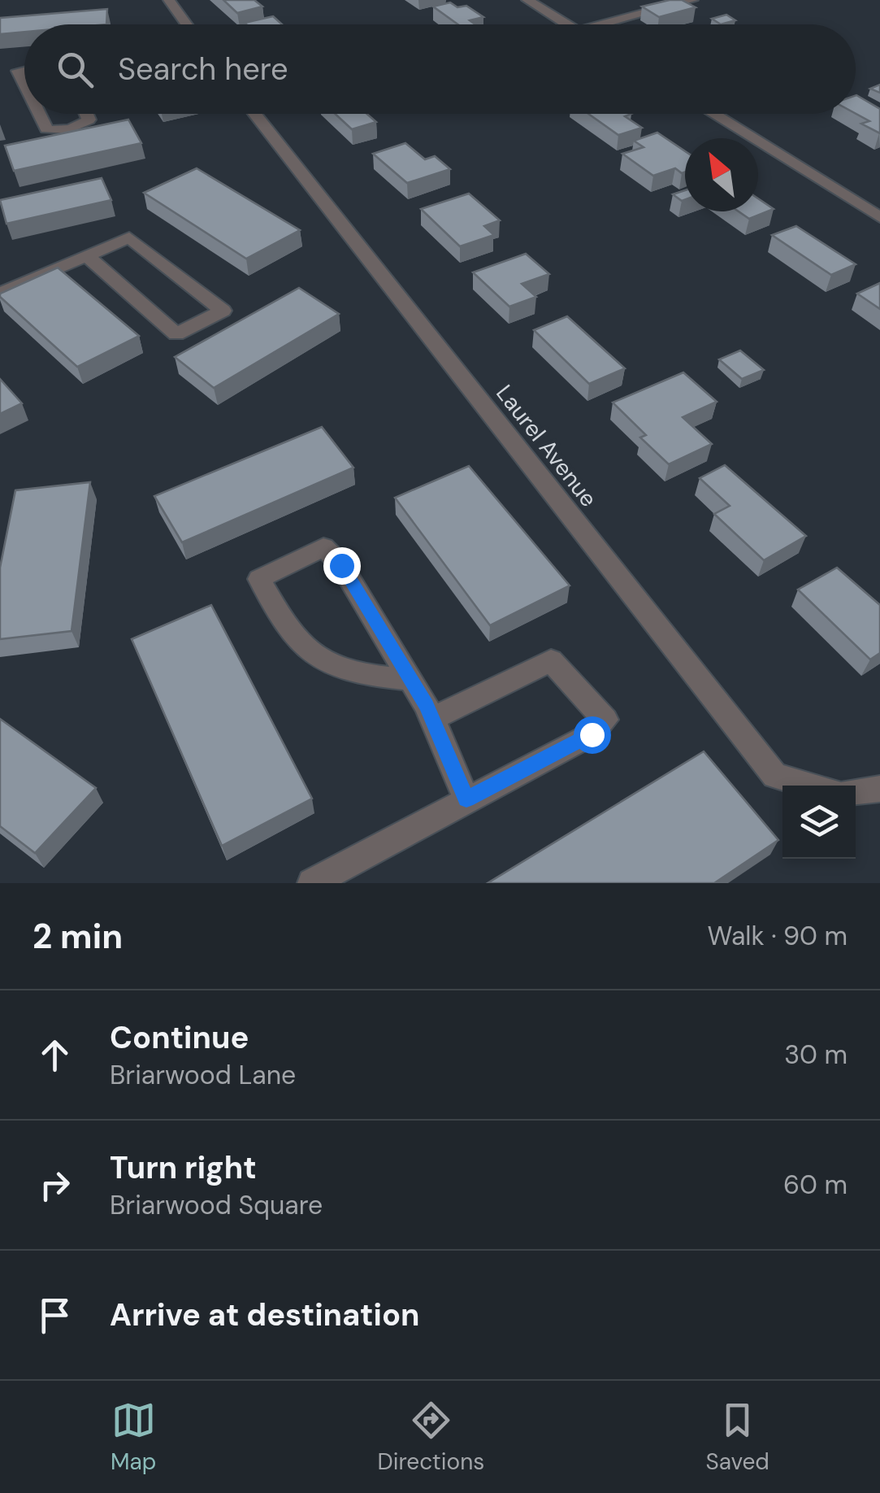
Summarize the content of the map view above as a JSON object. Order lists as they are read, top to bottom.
{
  "streets": {
    "street": ["Laurel Avenue"]
  },
  "north": "top left",
  "page": {
    "search": "Search here",
    "heading": ["2 min", "Walk · 90 m"],
    "list": [
      ["Continue", "Briarwood Lane", "30 m"],
      ["Turn right", "Briarwood Square", "60 m"],
      "Arrive at destination"
    ],
    "nav": ["Map", "Directions", "Saved"]
  }
}
